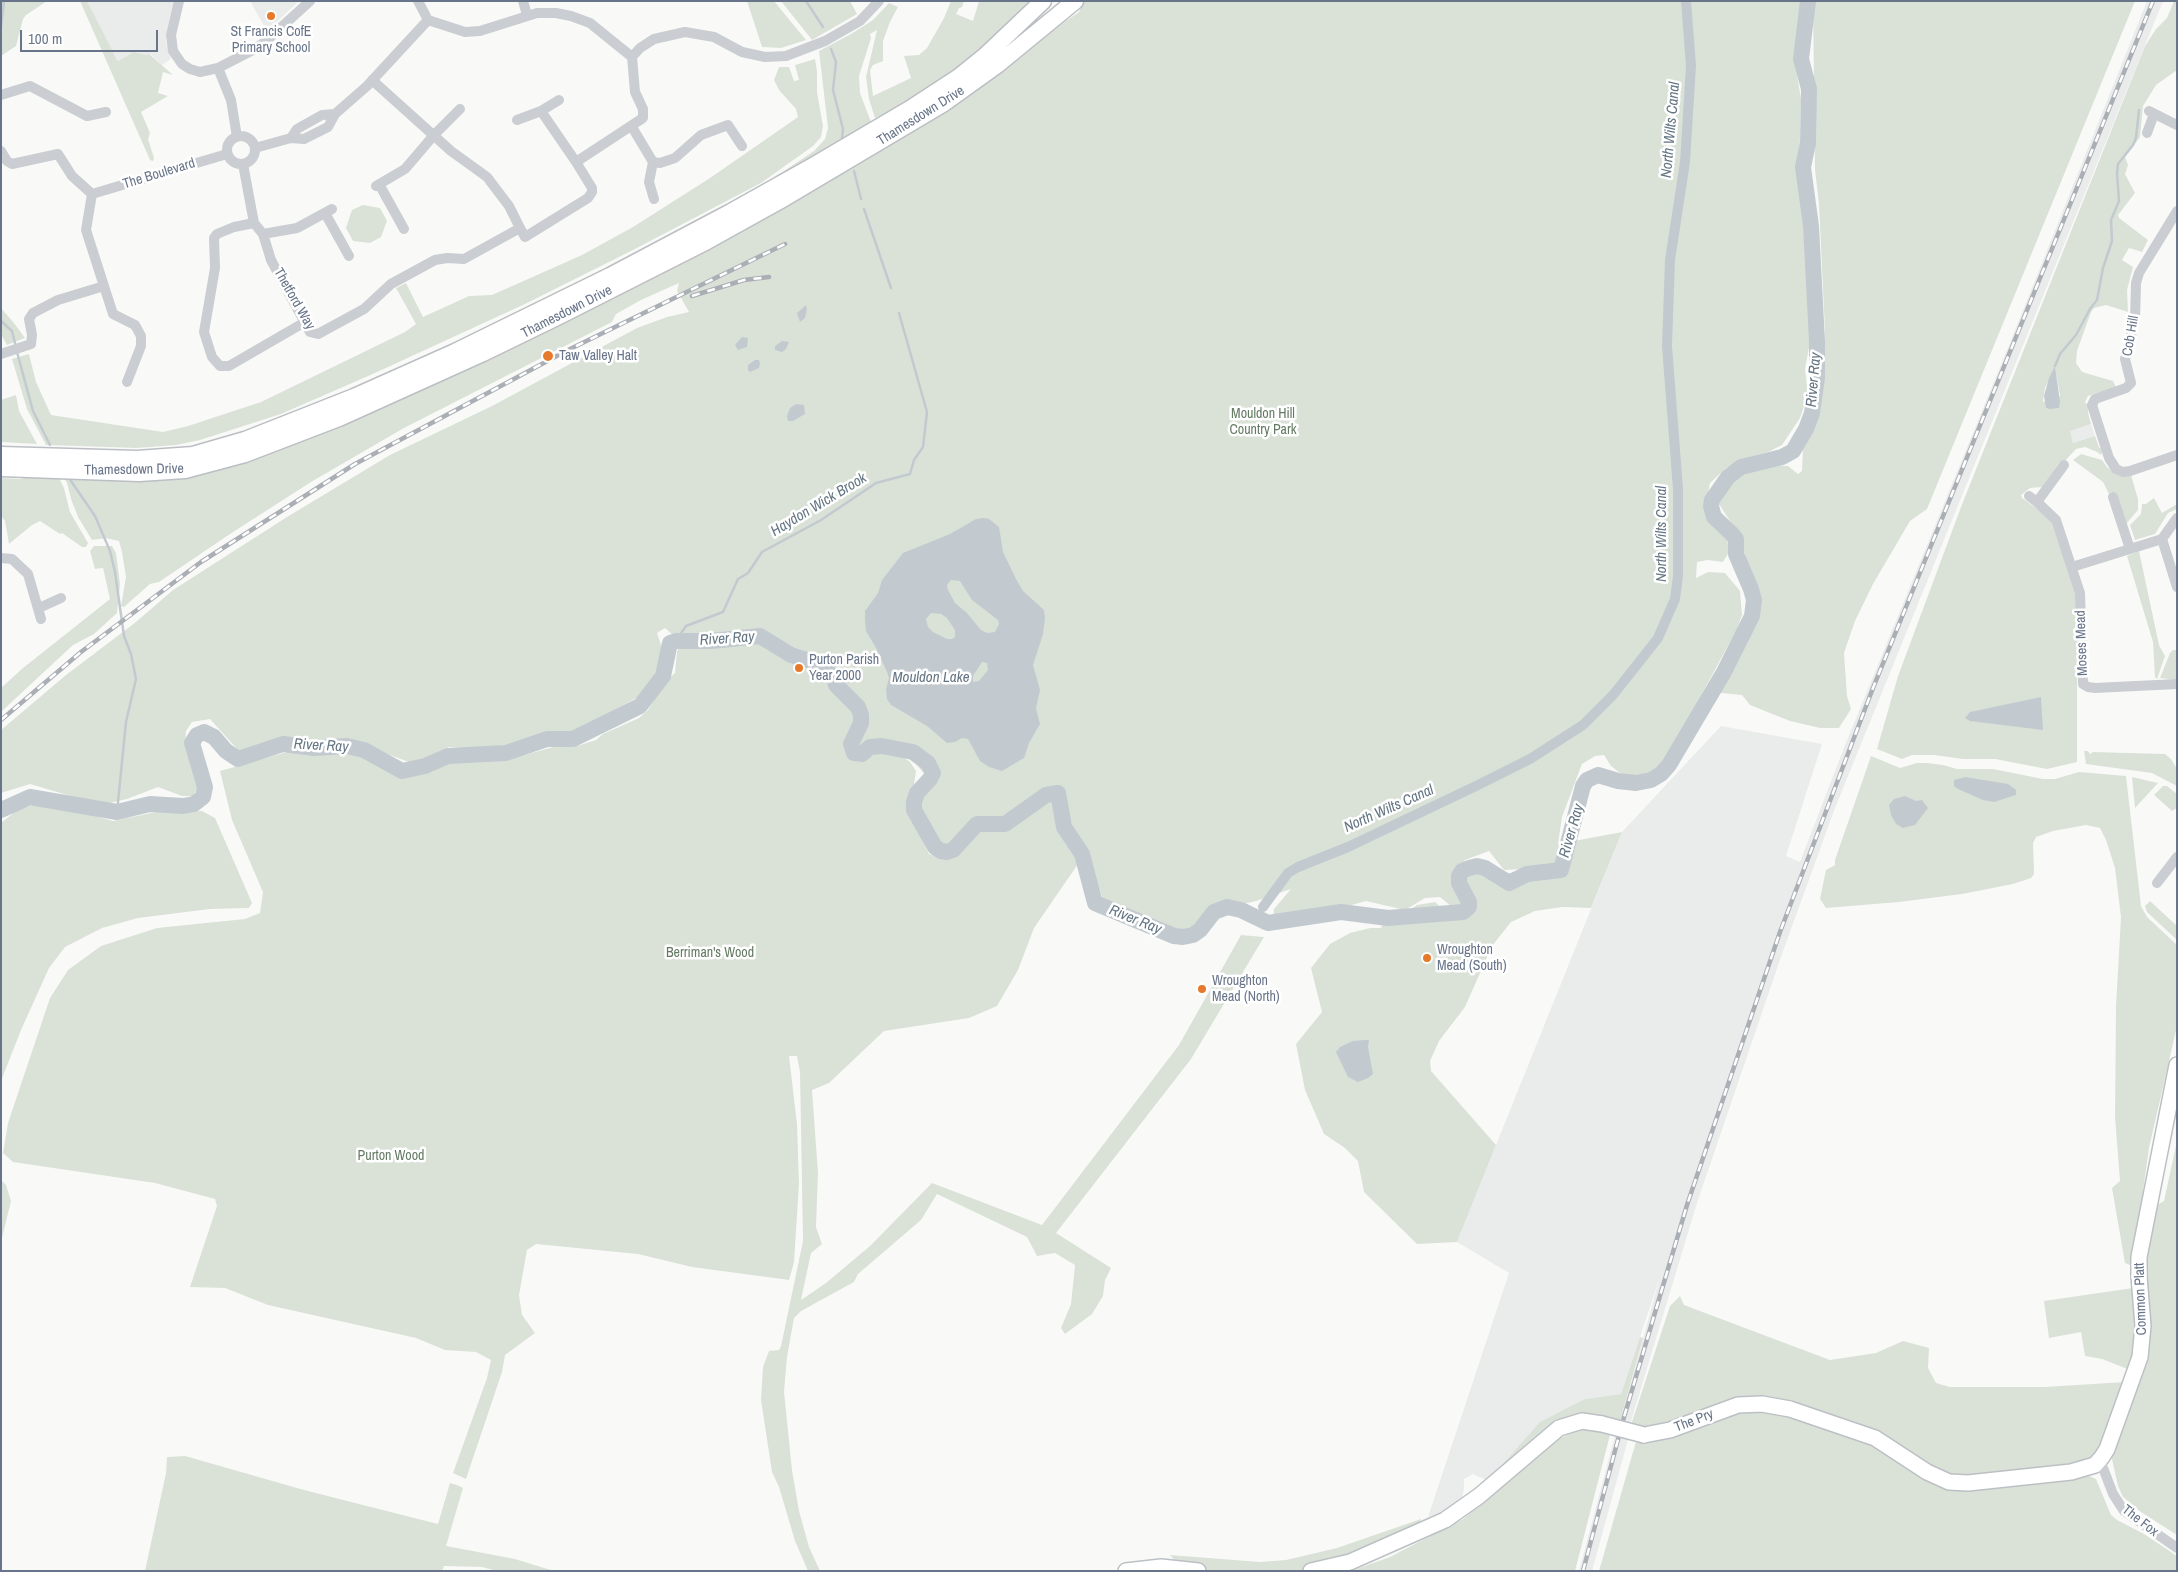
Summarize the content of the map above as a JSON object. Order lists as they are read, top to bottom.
{
  "streets": {
    "main road": ["Thamesdown Drive", "Common Platt", "The Pry"],
    "street": [
      "The Boulevard",
      "Thetford Way",
      "Cob Hill",
      "Moses Mead",
      "The Fox"
    ]
  },
  "crossings": [
    ["The Boulevard", "Thetford Way"],
    ["Common Platt", "The Pry"],
    ["Common Platt", "The Fox"],
    ["The Pry", "The Fox"]
  ],
  "water": [
    "North Wilts Canal",
    "River Ray",
    "Haydon Wick Brook",
    "Mouldon Lake"
  ],
  "parks": ["Mouldon Hill Country Park", "Berriman's Wood", "Purton Wood"],
  "places": [
    "St Francis CofE Primary School",
    "Taw Valley Halt",
    "Purton Parish Year 2000",
    "Wroughton Mead (South)",
    "Wroughton Mead (North)"
  ],
  "scale_bar": "100 m"
}
